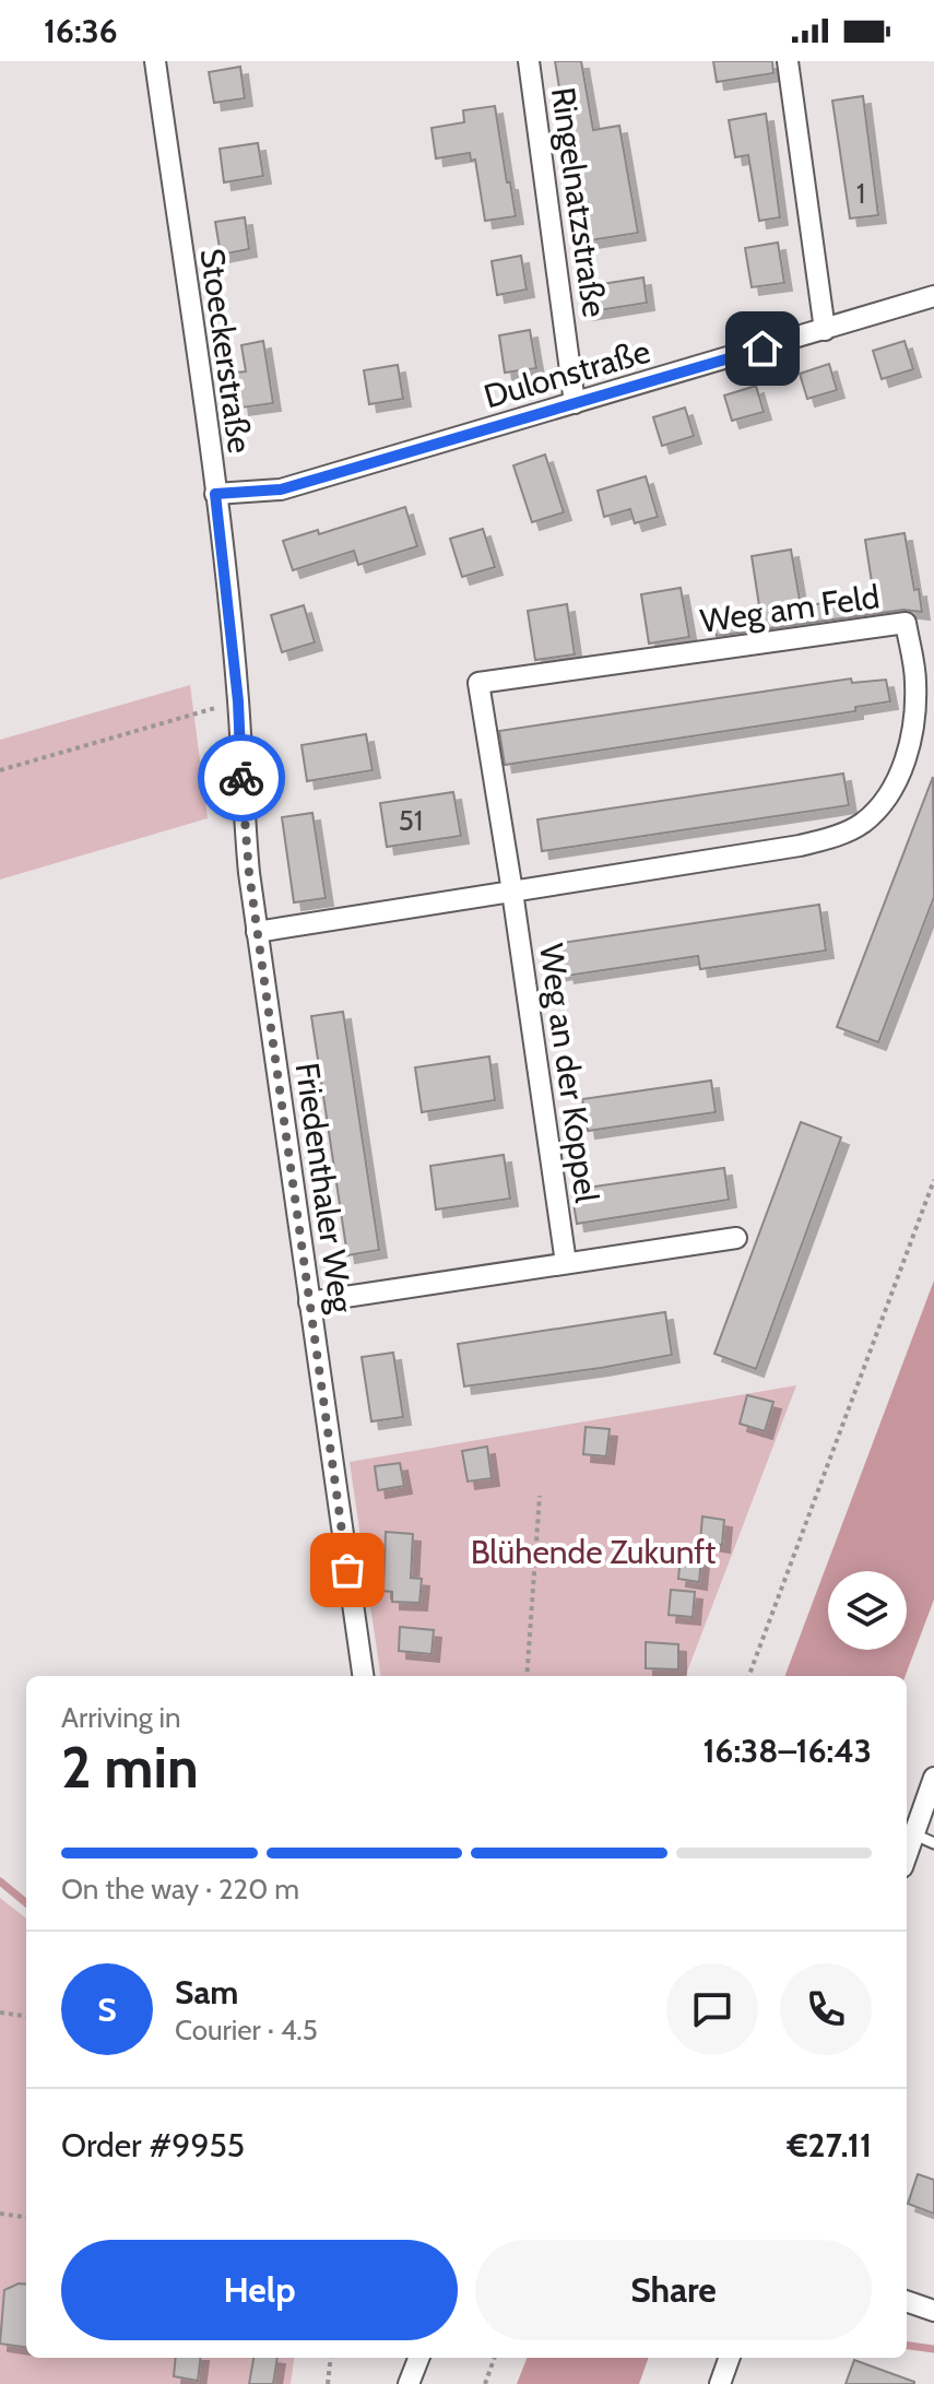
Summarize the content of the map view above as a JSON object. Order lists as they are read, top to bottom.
{
  "streets": {
    "street": [
      "Ringelnatzstraße",
      "Stoeckerstraße",
      "Dulonstraße",
      "Weg am Feld",
      "Weg an der Koppel",
      "Friedenthaler Weg"
    ]
  },
  "crossings": [
    ["Ringelnatzstraße", "Dulonstraße"],
    ["Stoeckerstraße", "Dulonstraße"],
    ["Stoeckerstraße", "Friedenthaler Weg"],
    ["Weg am Feld", "Weg an der Koppel"],
    ["Weg am Feld", "Friedenthaler Weg"]
  ],
  "parks": ["Blühende Zukunft"],
  "house_numbers": ["1", "51"],
  "page": {
    "status": "16:36",
    "heading": ["2 min", "Arriving in", "16:38–16:43"],
    "panel": [
      "Sam",
      "Courier · 4.5",
      "Order #9955",
      "€27.11"
    ],
    "bar": "On the way · 220 m",
    "round": "S",
    "buttons": ["Help", "Share"]
  }
}
